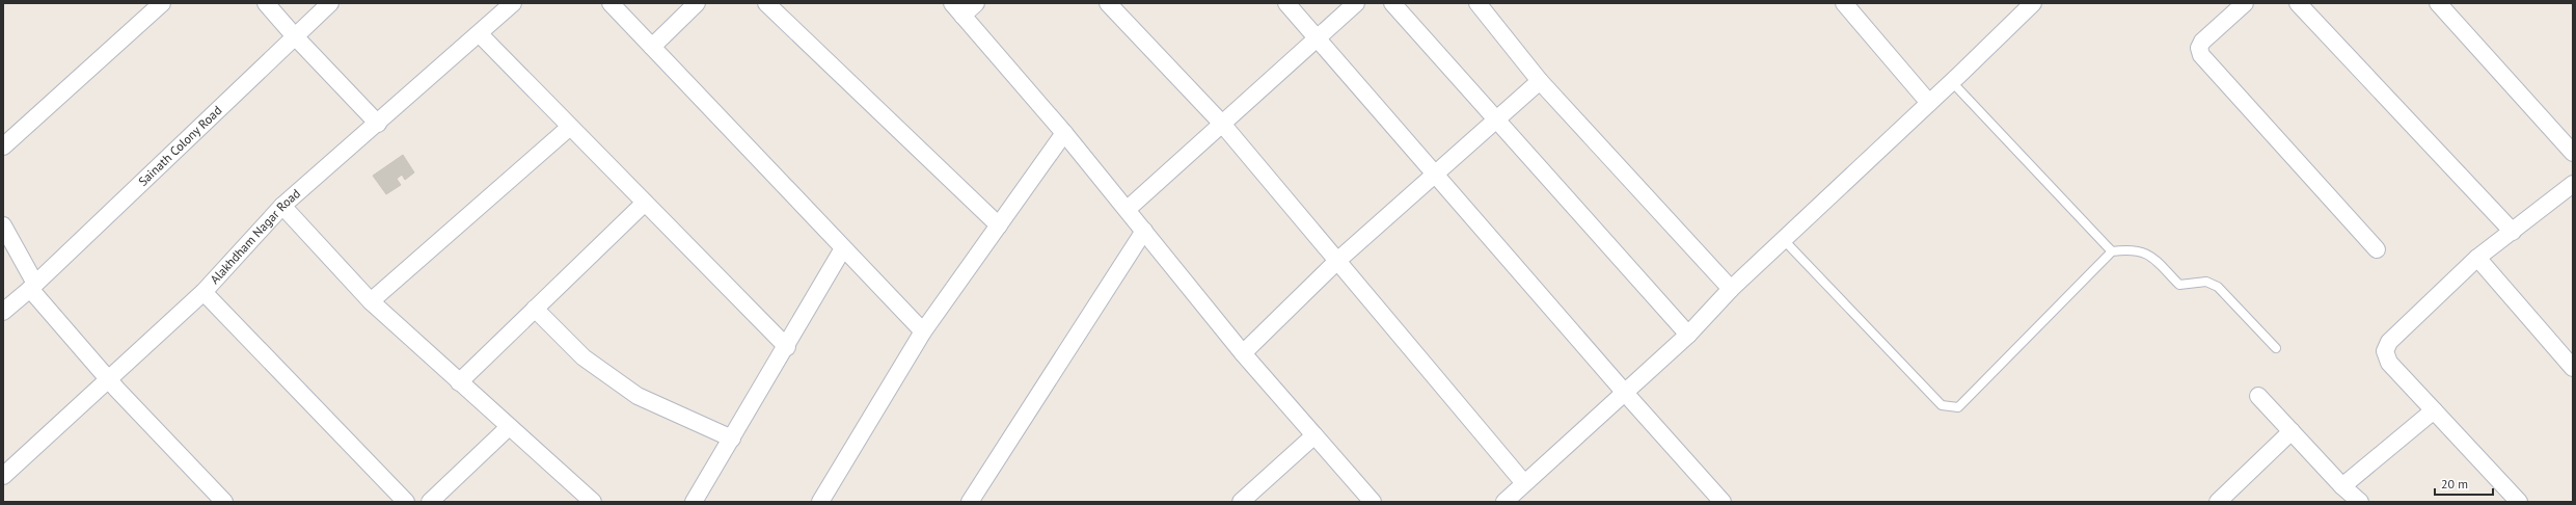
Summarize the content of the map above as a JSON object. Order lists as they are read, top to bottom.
{
  "streets": {
    "street": ["Sainath Colony Road", "Alakhdham Nagar Road"]
  },
  "scale_bar": "20 m"
}
